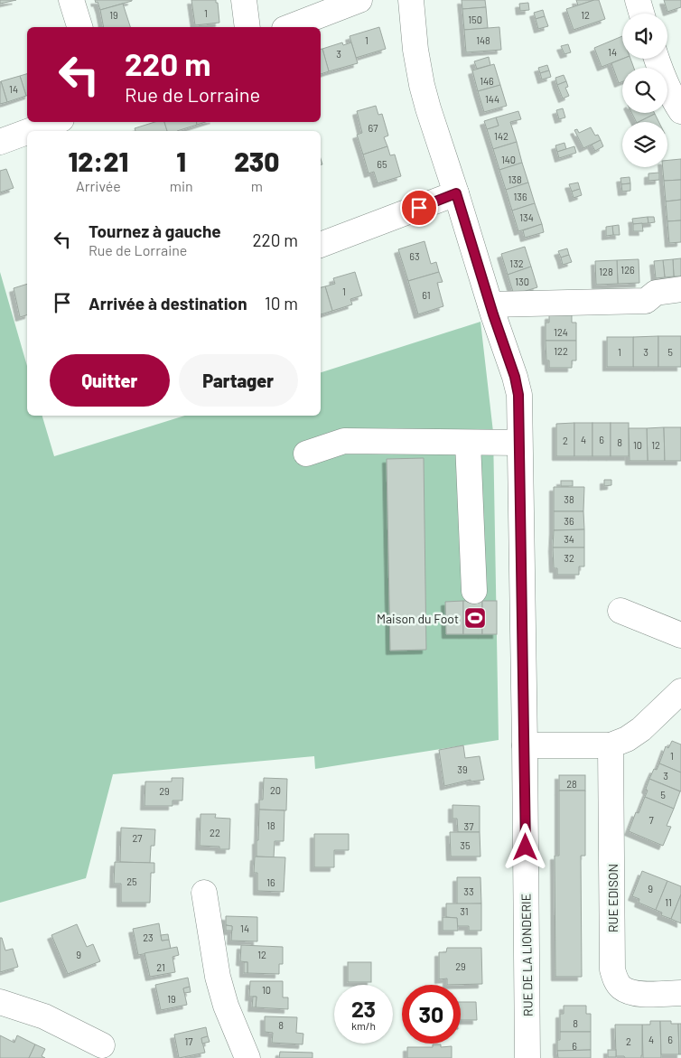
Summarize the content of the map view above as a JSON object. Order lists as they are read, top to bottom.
{
  "streets": {
    "street": ["RUE EDISON", "RUE DE LA LIONDERIE"]
  },
  "places": {
    "sports": ["Maison du Foot"]
  },
  "house_numbers": [
    "1",
    "19",
    "12",
    "150",
    "1",
    "148",
    "14",
    "3",
    "146",
    "14",
    "144",
    "67",
    "142",
    "140",
    "65",
    "138",
    "136",
    "134",
    "63",
    "132",
    "126",
    "128",
    "130",
    "1",
    "61",
    "124",
    "122",
    "1",
    "3",
    "5",
    "4",
    "6",
    "2",
    "8",
    "10",
    "12",
    "38",
    "36",
    "34",
    "32",
    "1",
    "39",
    "3",
    "28",
    "20",
    "29",
    "5",
    "7",
    "18",
    "37",
    "22",
    "27",
    "35",
    "25",
    "16",
    "9",
    "33",
    "11",
    "31",
    "14",
    "23",
    "9",
    "12",
    "29",
    "21",
    "10",
    "19",
    "8",
    "8",
    "4",
    "6",
    "17",
    "2",
    "6"
  ],
  "page": {
    "turn": ["220 m", "Rue de Lorraine"],
    "eta": [
      "12:21",
      "Arrivée",
      "1",
      "min",
      "230",
      "m"
    ],
    "list": [
      {
        "name": "Tournez à gauche",
        "note": "Rue de Lorraine",
        "value": "220 m"
      },
      {
        "name": "Arrivée à destination",
        "value": "10 m"
      }
    ],
    "buttons": ["Quitter", "Partager"],
    "speed": "23 km/h",
    "limit": "30"
  }
}
